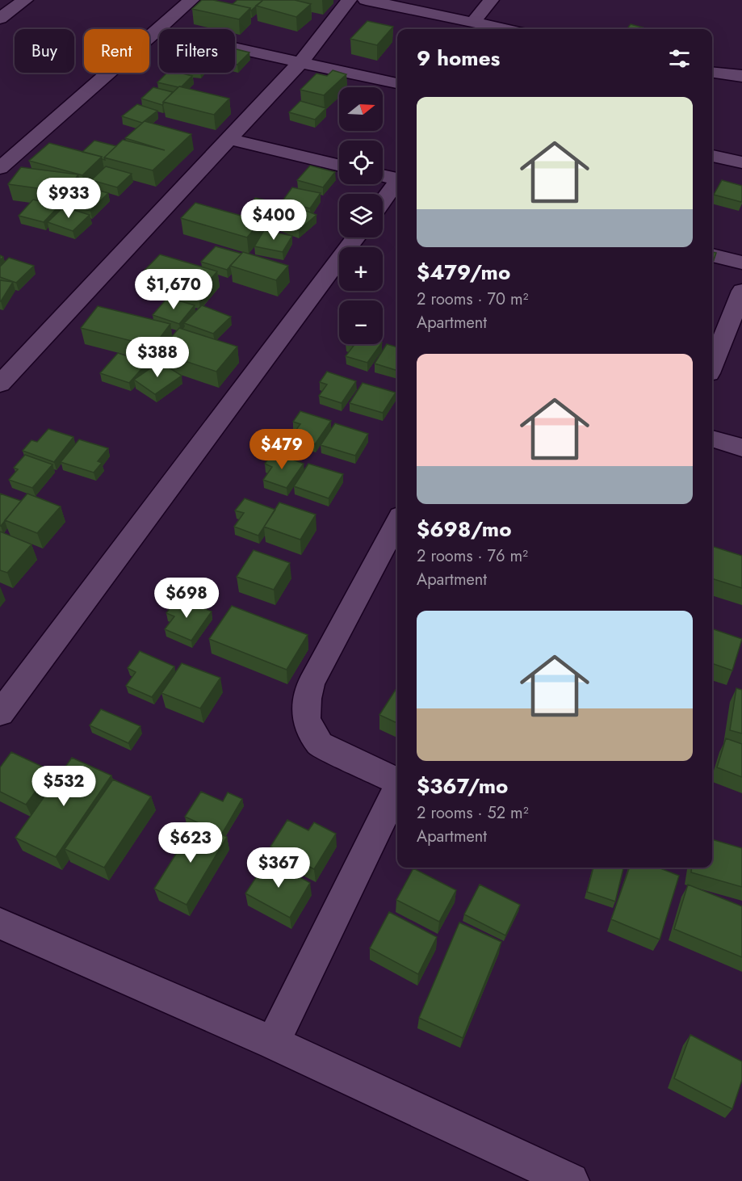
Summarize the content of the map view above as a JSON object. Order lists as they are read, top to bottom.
{
  "north": "right",
  "page": {
    "chip": ["Buy", "Rent", "Filters"],
    "heading": "9 homes",
    "map_buttons": ["+", "−"],
    "list": [
      {
        "name": "$479/mo",
        "note": "2 rooms · 70 m² · Apartment"
      },
      {
        "name": "$698/mo",
        "note": "2 rooms · 76 m² · Apartment"
      },
      {
        "name": "$367/mo",
        "note": "2 rooms · 52 m² · Apartment"
      }
    ],
    "price": [
      "$933",
      "$400",
      "$1,670",
      "$388",
      "$479",
      "$698",
      "$532",
      "$623",
      "$367"
    ]
  }
}
